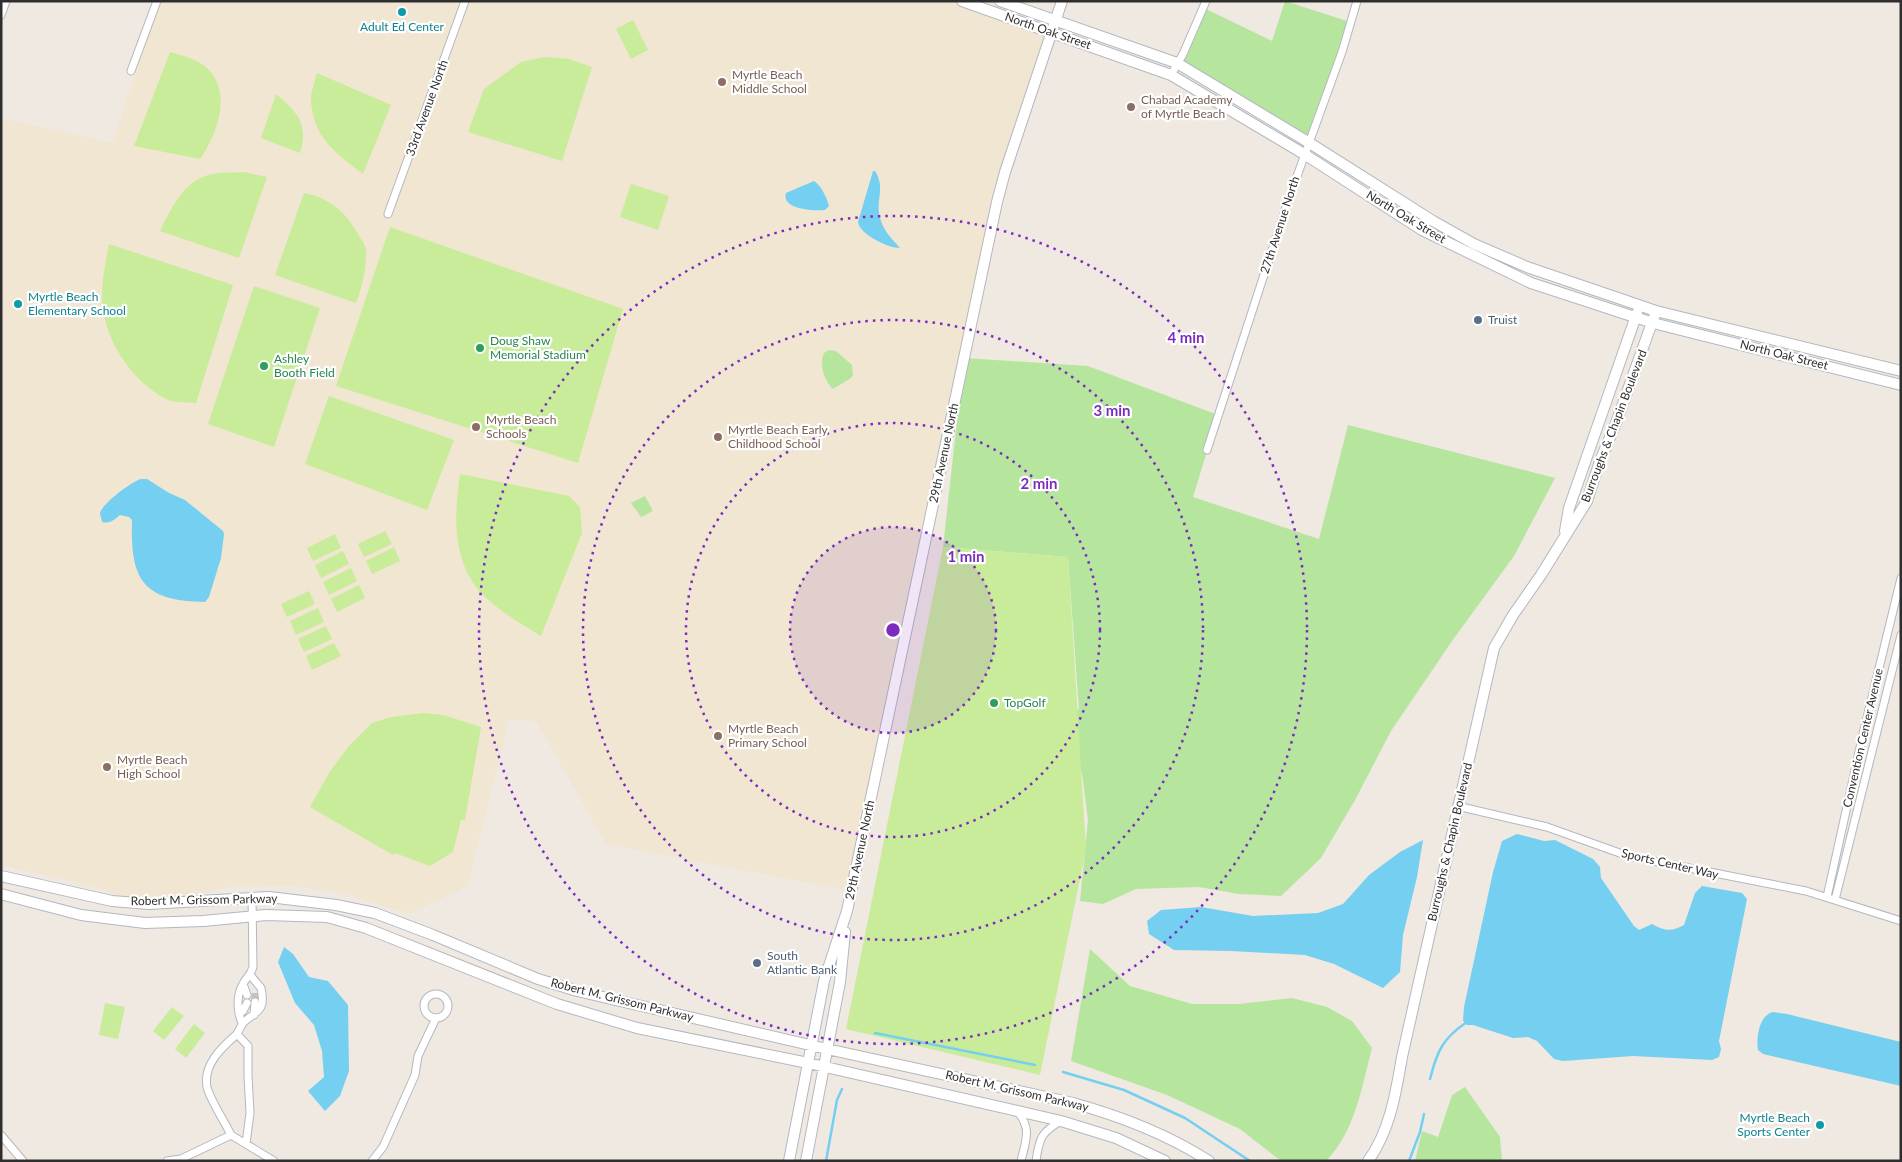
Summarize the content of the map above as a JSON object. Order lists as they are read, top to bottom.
{
  "streets": {
    "main road": [
      "North Oak Street",
      "Burroughs & Chapin Boulevard",
      "29th Avenue North",
      "Robert M. Grissom Parkway"
    ],
    "street": [
      "33rd Avenue North",
      "27th Avenue North",
      "Convention Center Avenue",
      "Sports Center Way"
    ]
  },
  "crossings": [
    ["North Oak Street", "27th Avenue North"],
    ["North Oak Street", "Burroughs & Chapin Boulevard"],
    ["North Oak Street", "29th Avenue North"],
    ["Burroughs & Chapin Boulevard", "Sports Center Way"],
    ["29th Avenue North", "Robert M. Grissom Parkway"],
    ["Convention Center Avenue", "Sports Center Way"]
  ],
  "places": [
    "Adult Ed Center",
    "Myrtle Beach Middle School",
    "Chabad Academy of Myrtle Beach",
    "Myrtle Beach Elementary School",
    "Truist",
    "Doug Shaw Memorial Stadium",
    "Ashley Booth Field",
    "Myrtle Beach Schools",
    "Myrtle Beach Early Childhood School",
    "TopGolf",
    "Myrtle Beach Primary School",
    "Myrtle Beach High School",
    "South Atlantic Bank",
    "Myrtle Beach Sports Center"
  ],
  "rings": [
    "4 min",
    "3 min",
    "2 min",
    "1 min"
  ]
}
